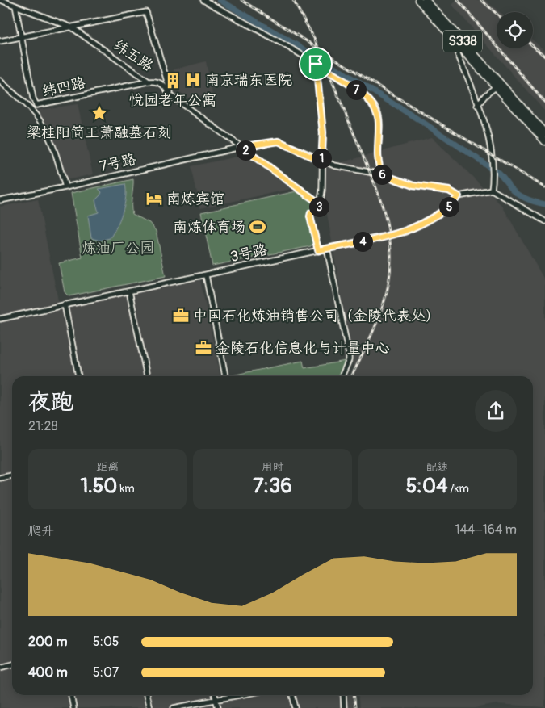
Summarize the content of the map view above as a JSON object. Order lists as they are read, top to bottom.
{
  "streets": {
    "main road": ["S338"],
    "street": [
      "纬五路",
      "纬四路",
      "7号路",
      "3号路"
    ]
  },
  "crossings": [
    ["纬五路", "纬四路"],
    ["纬五路", "7号路"],
    ["7号路", "3号路"]
  ],
  "parks": ["炼油厂公园"],
  "places": {
    "hospital": ["南京瑞东医院"],
    "building": ["悦园老年公寓"],
    "place": ["梁桂阳简王萧融墓石刻"],
    "hotel": ["南炼宾馆"],
    "sports": ["南炼体育场"],
    "office": ["中国石化炼油销售公司（金陵代表处）", "金陵石化信息化与计量中心"]
  },
  "page": {
    "pins": [
      "7",
      "2",
      "1",
      "6",
      "3",
      "5",
      "4"
    ],
    "heading": ["夜跑", "21:28"],
    "stats": [
      ["距离", "1.50 km"],
      ["用时", "7:36"],
      ["配速", "5:04 /km"]
    ],
    "chart": ["爬升", "144–164 m"],
    "list": [
      {
        "name": "200 m",
        "note": "5:05"
      },
      {
        "name": "400 m",
        "note": "5:07"
      }
    ]
  }
}
